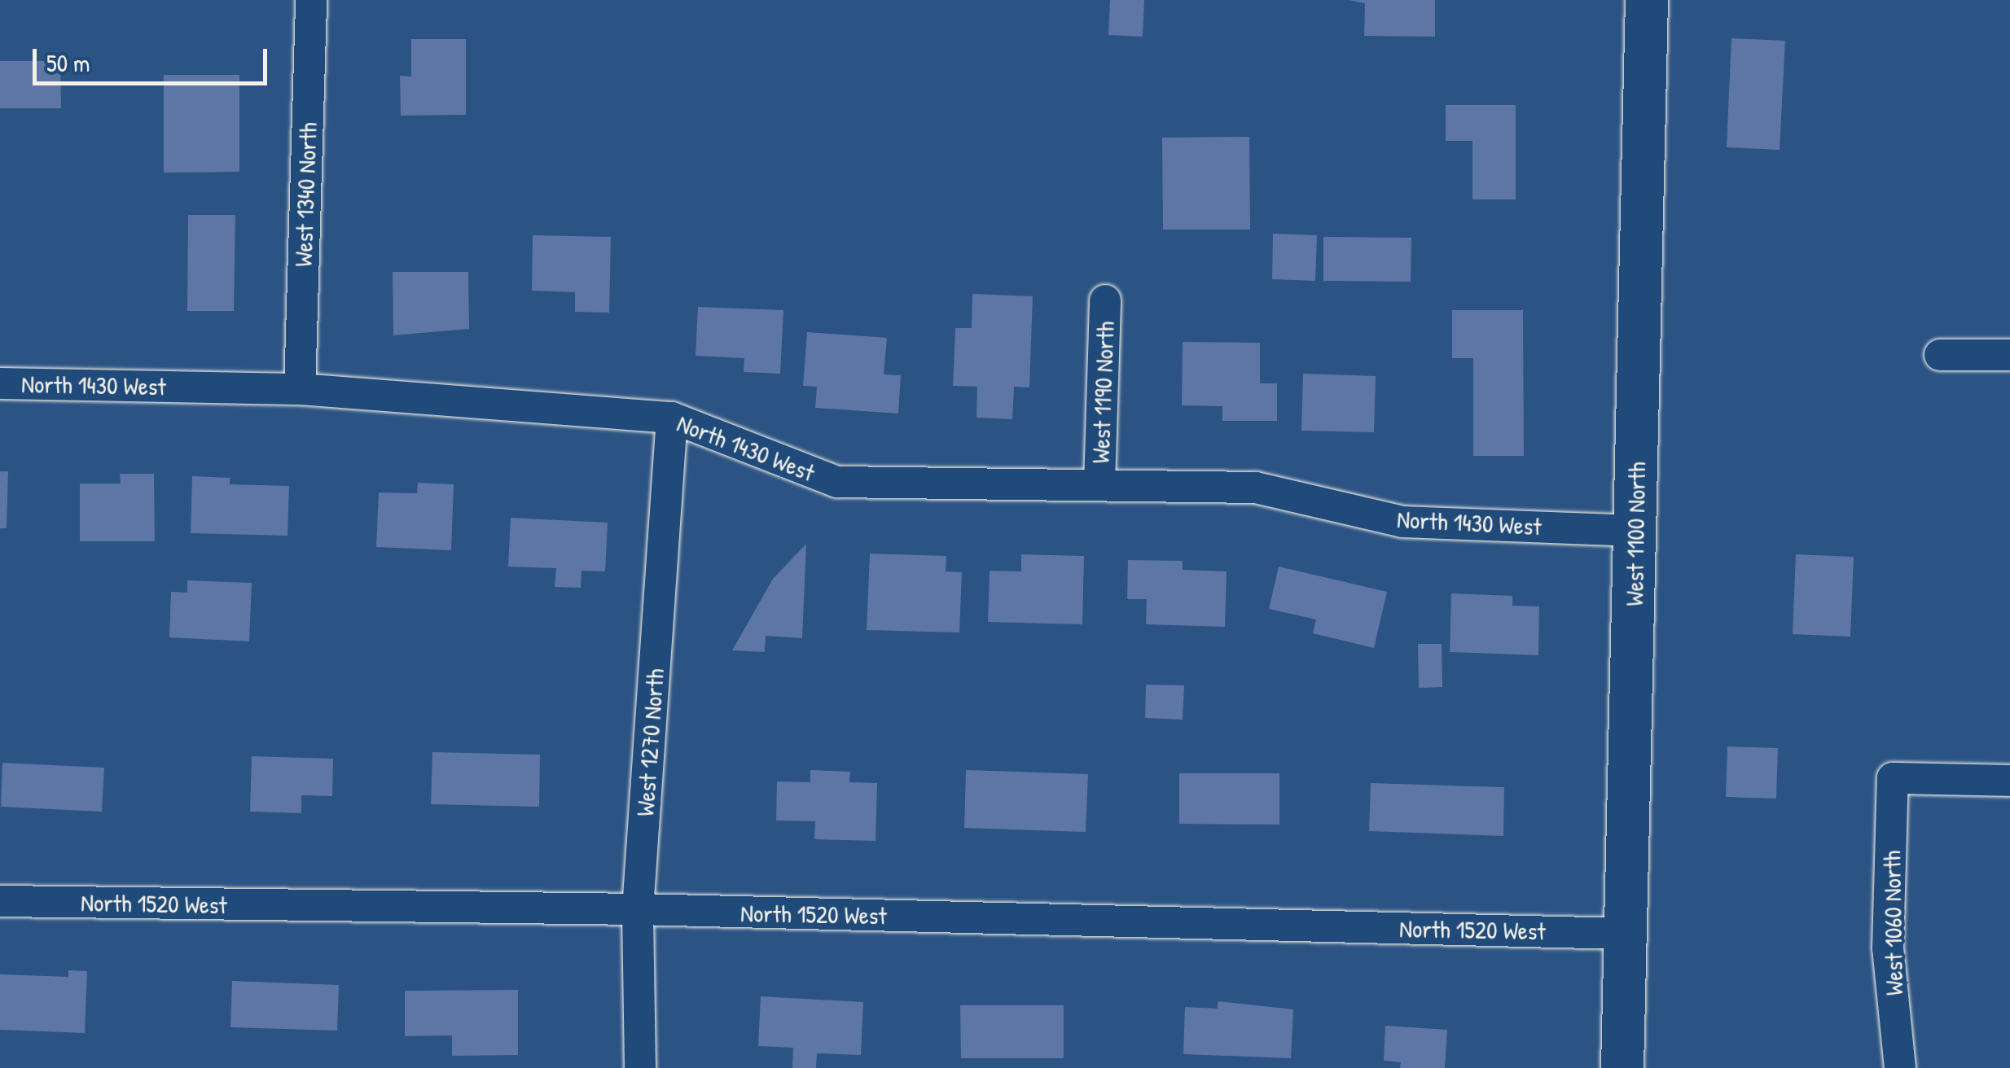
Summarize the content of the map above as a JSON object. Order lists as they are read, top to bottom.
{
  "streets": {
    "main road": ["West 1100 North"],
    "street": [
      "West 1340 North",
      "North 1430 West",
      "West 1190 North",
      "West 1270 North",
      "North 1520 West",
      "West 1060 North"
    ]
  },
  "crossings": [
    ["West 1340 North", "North 1430 West"],
    ["North 1430 West", "West 1190 North"],
    ["North 1430 West", "West 1100 North"],
    ["North 1430 West", "West 1270 North"],
    ["West 1100 North", "North 1520 West"],
    ["West 1270 North", "North 1520 West"]
  ],
  "scale_bar": "50 m"
}
